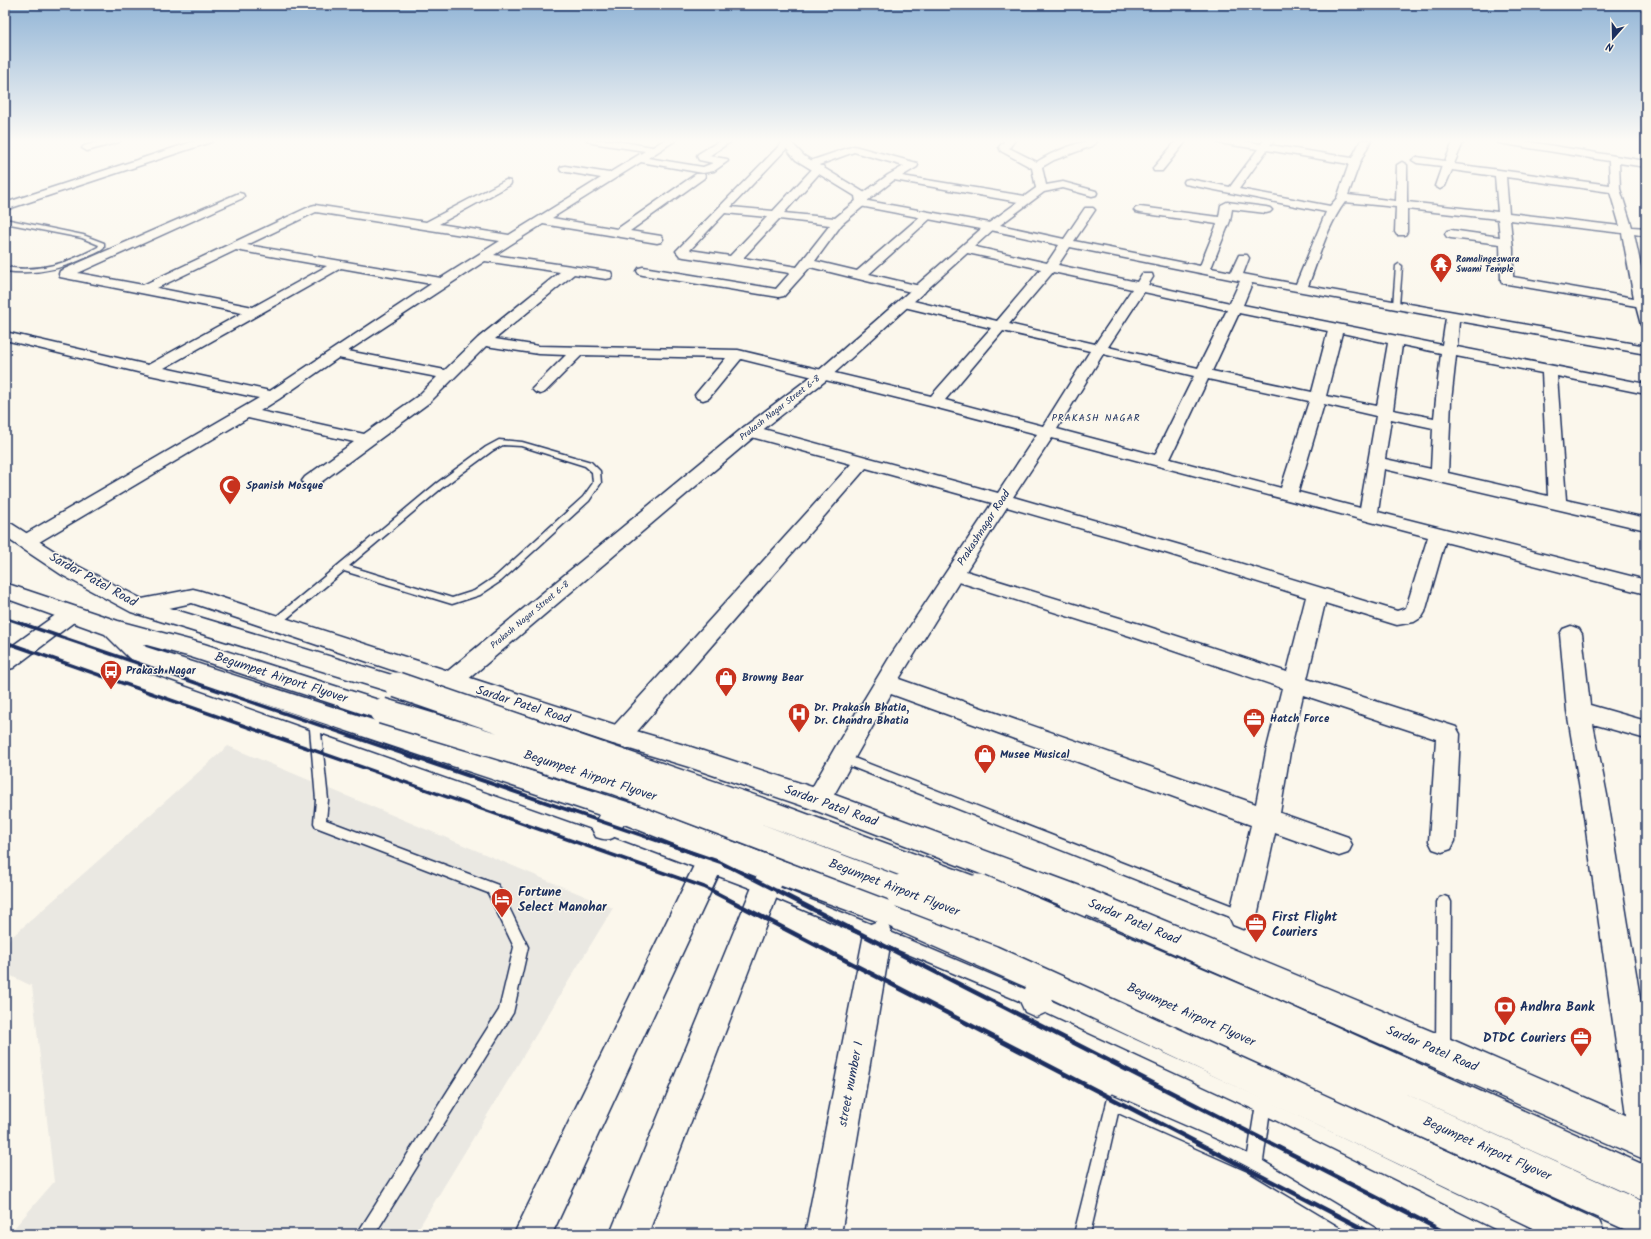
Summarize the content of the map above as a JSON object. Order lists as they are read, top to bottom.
{
  "streets": {
    "main road": ["Prakash Nagar Street 6-8", "Sardar Patel Road", "Begumpet Airport Flyover"],
    "street": ["Prakashnagar Road", "street number 1"]
  },
  "crossings": [
    ["Prakash Nagar Street 6-8", "Sardar Patel Road"],
    ["Prakashnagar Road", "Sardar Patel Road"],
    ["Sardar Patel Road", "Begumpet Airport Flyover"]
  ],
  "districts": ["PRAKASH NAGAR"],
  "places": {
    "temple": ["Ramalingeswara Swami Temple"],
    "mosque": ["Spanish Mosque"],
    "bus stop": ["Prakash Nagar"],
    "shop": ["Browny Bear", "Musee Musical"],
    "hospital": ["Dr. Prakash Bhatia, Dr. Chandra Bhatia"],
    "office": ["Hatch Force", "First Flight Couriers", "DTDC Couriers"],
    "hotel": ["Fortune Select Manohar"],
    "bank": ["Andhra Bank"]
  },
  "north": "bottom"
}
